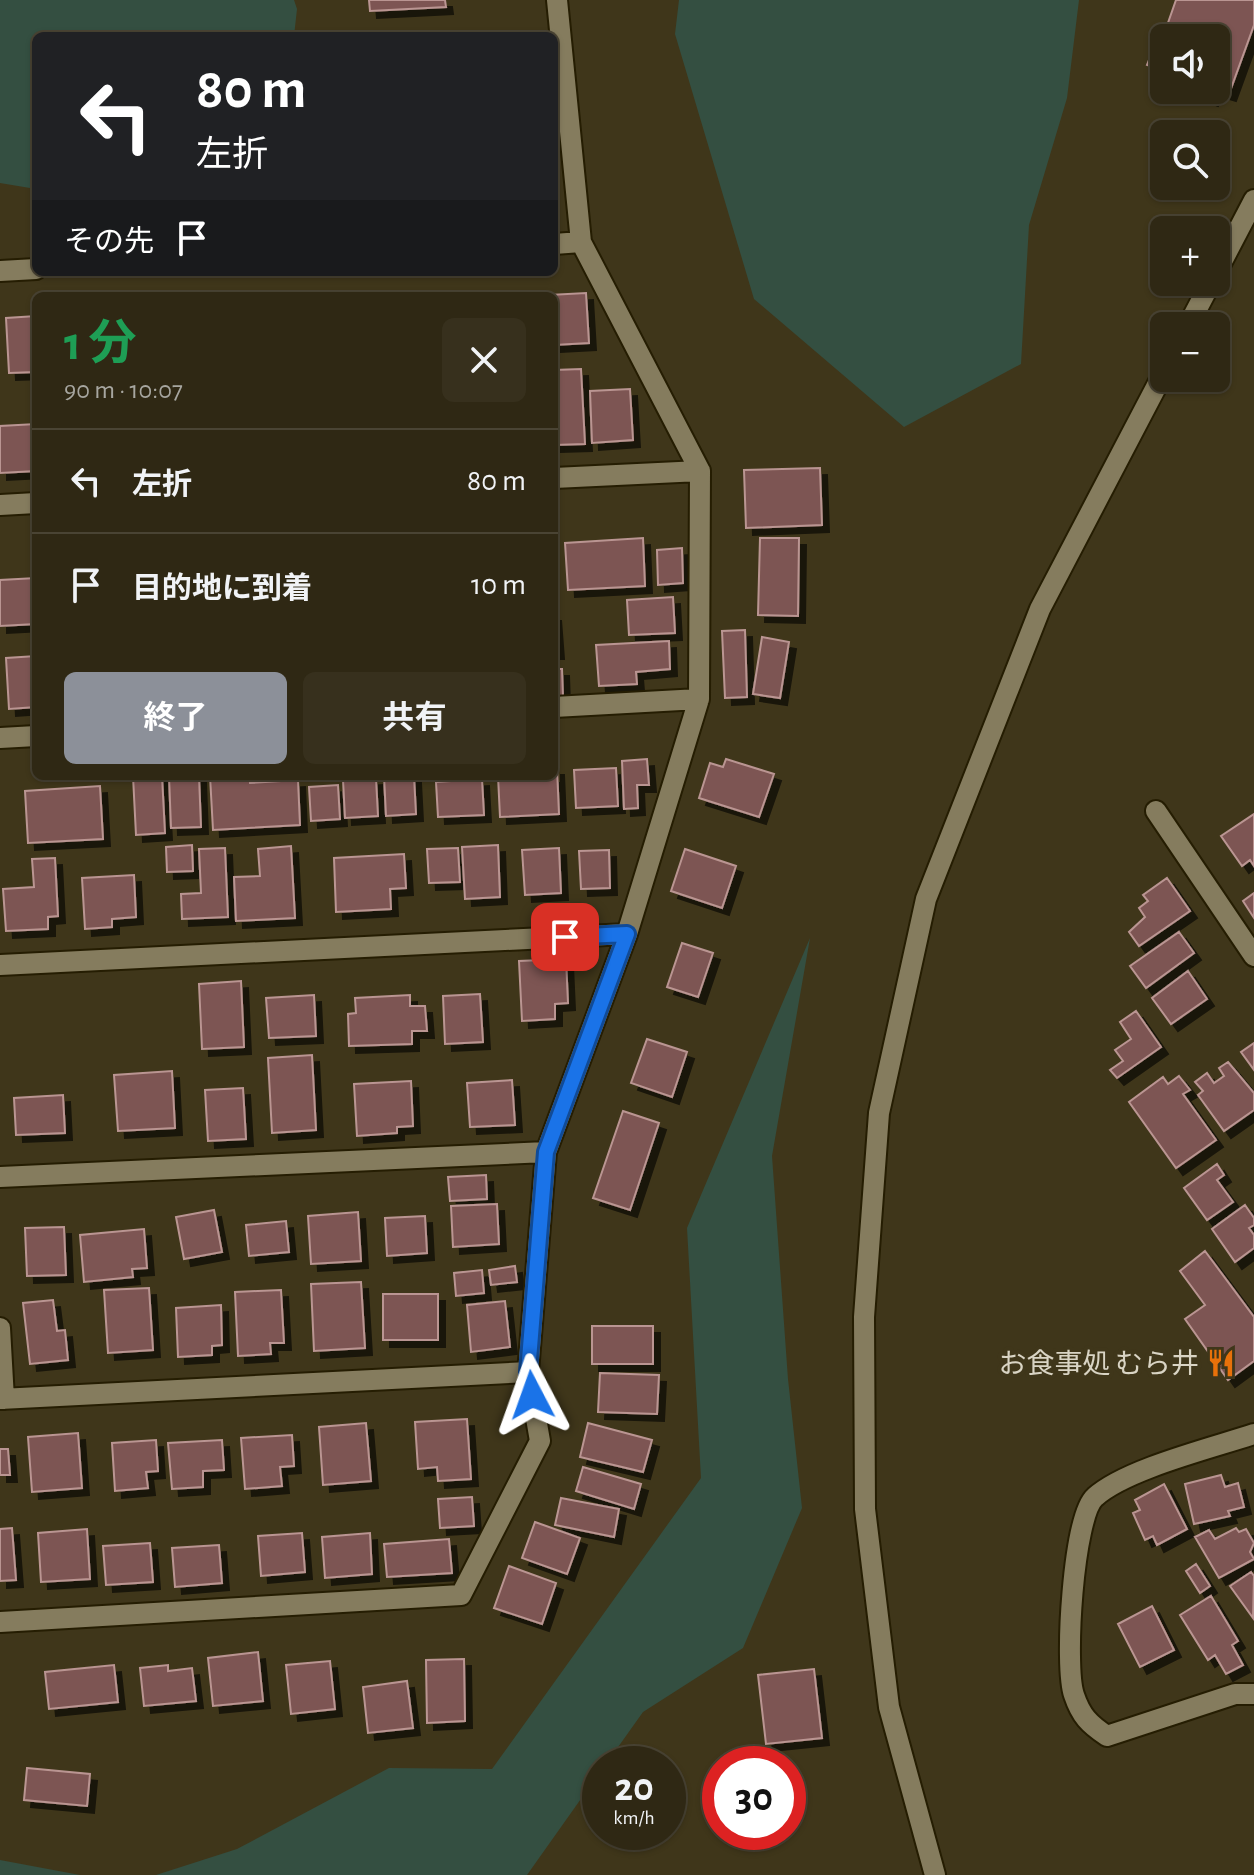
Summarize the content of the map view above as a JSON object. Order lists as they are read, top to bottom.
{
  "places": {
    "restaurant": ["お食事処 むら井"]
  },
  "page": {
    "map_buttons": ["+", "−"],
    "turn": ["80 m", "左折"],
    "then": "その先",
    "heading": ["1 分", "90 m · 10:07"],
    "list": [
      {
        "name": "左折",
        "value": "80 m"
      },
      {
        "name": "目的地に到着",
        "value": "10 m"
      }
    ],
    "buttons": ["終了", "共有"],
    "speed": "20 km/h",
    "limit": "30"
  }
}
